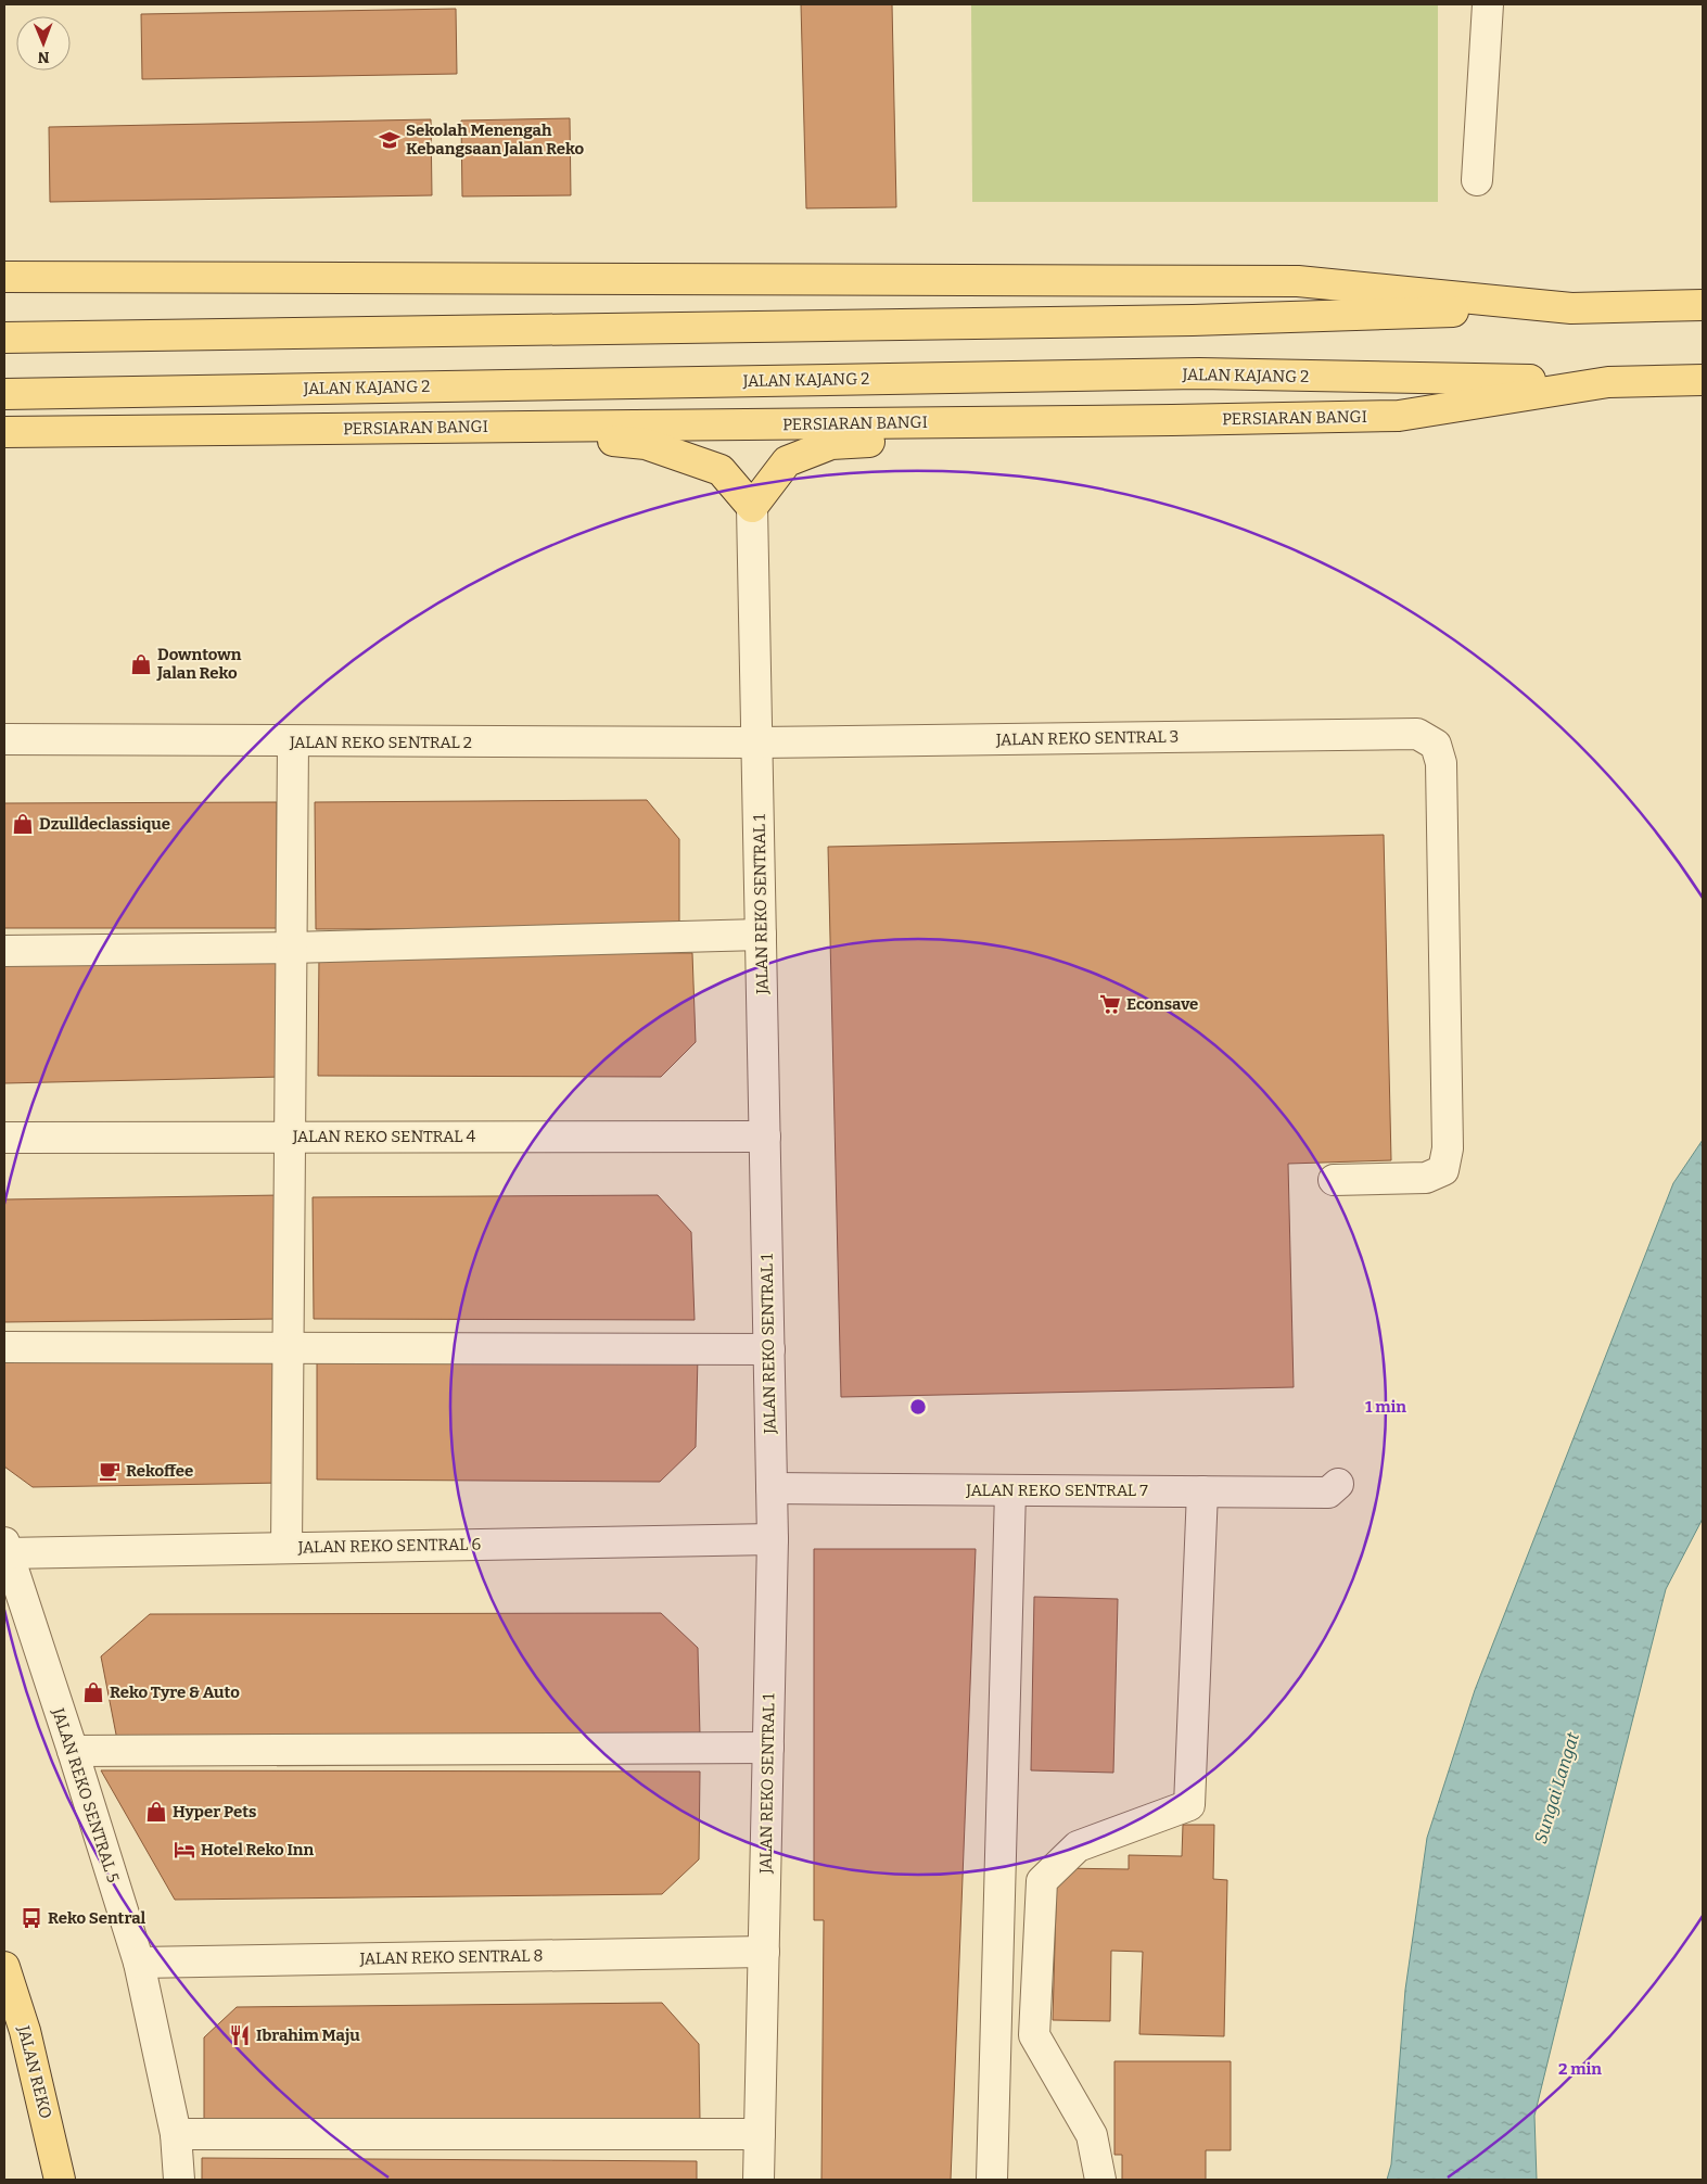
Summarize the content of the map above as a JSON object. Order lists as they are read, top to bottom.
{
  "streets": {
    "main road": ["JALAN KAJANG 2", "PERSIARAN BANGI", "JALAN REKO"],
    "street": [
      "JALAN REKO SENTRAL 3",
      "JALAN REKO SENTRAL 2",
      "JALAN REKO SENTRAL 1",
      "JALAN REKO SENTRAL 4",
      "JALAN REKO SENTRAL 7",
      "JALAN REKO SENTRAL 6",
      "JALAN REKO SENTRAL 5",
      "JALAN REKO SENTRAL 8"
    ]
  },
  "crossings": [
    ["JALAN KAJANG 2", "PERSIARAN BANGI"],
    ["JALAN REKO SENTRAL 3", "JALAN REKO SENTRAL 2"],
    ["JALAN REKO SENTRAL 3", "JALAN REKO SENTRAL 1"],
    ["JALAN REKO SENTRAL 2", "JALAN REKO SENTRAL 1"],
    ["JALAN REKO SENTRAL 1", "JALAN REKO SENTRAL 4"],
    ["JALAN REKO SENTRAL 1", "JALAN REKO SENTRAL 7"],
    ["JALAN REKO SENTRAL 1", "JALAN REKO SENTRAL 6"],
    ["JALAN REKO SENTRAL 1", "JALAN REKO SENTRAL 8"],
    ["JALAN REKO SENTRAL 6", "JALAN REKO SENTRAL 5"],
    ["JALAN REKO SENTRAL 5", "JALAN REKO SENTRAL 8"]
  ],
  "water": ["Sungai Langat"],
  "places": {
    "school or university": ["Sekolah Menengah Kebangsaan Jalan Reko"],
    "shop": [
      "Downtown Jalan Reko",
      "Dzulldeclassique",
      "Reko Tyre & Auto",
      "Hyper Pets"
    ],
    "supermarket": ["Econsave"],
    "cafe": ["Rekoffee"],
    "hotel": ["Hotel Reko Inn"],
    "bus stop": ["Reko Sentral"],
    "restaurant": ["Ibrahim Maju"]
  },
  "north": "bottom",
  "rings": ["1 min", "2 min"]
}
